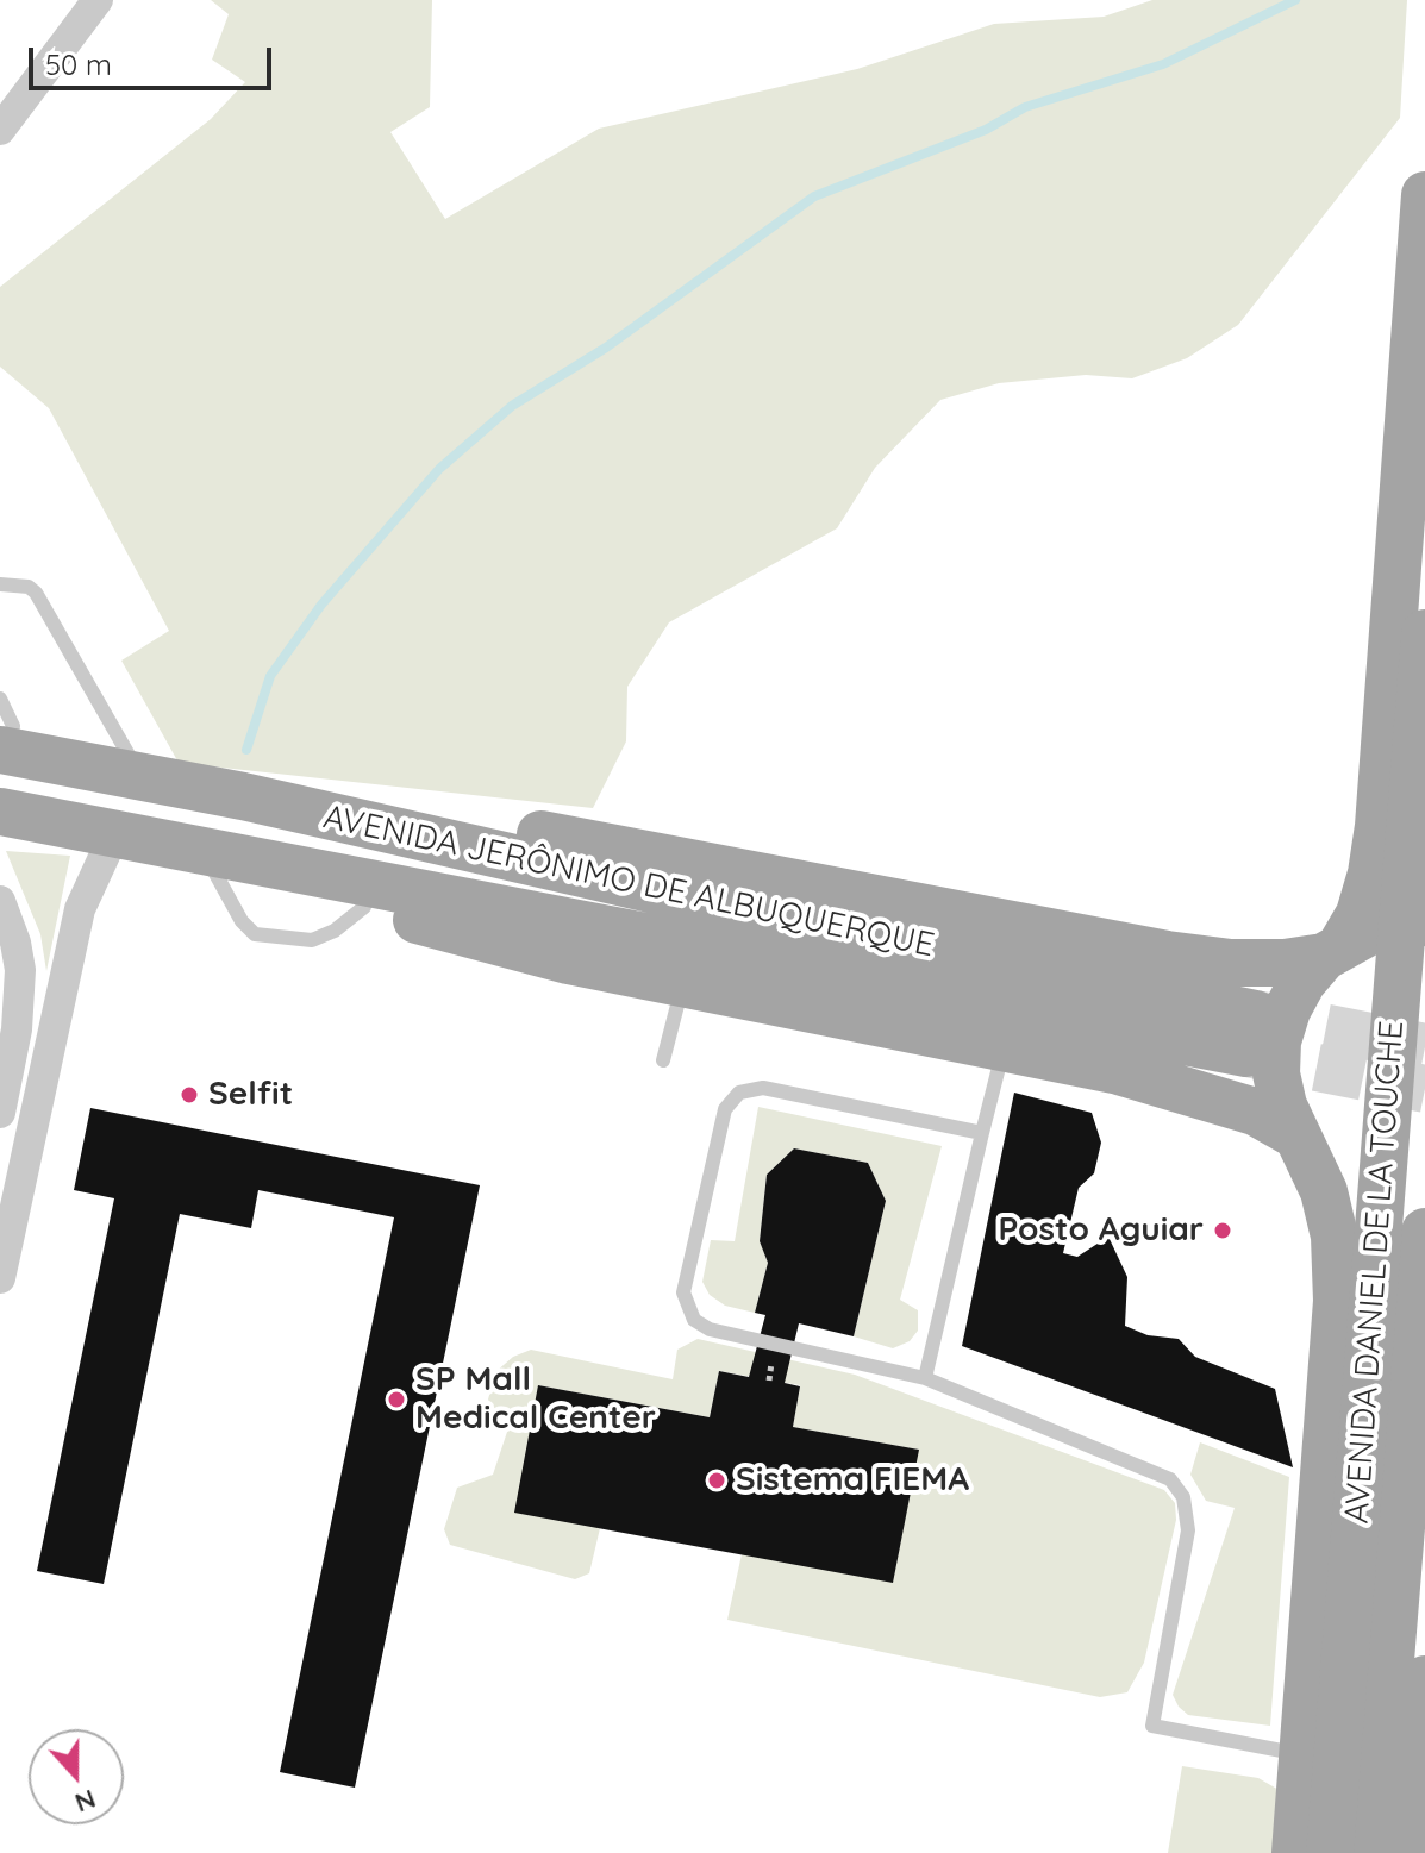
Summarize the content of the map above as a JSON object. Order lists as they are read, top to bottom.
{
  "streets": {
    "main road": ["AVENIDA JERÔNIMO DE ALBUQUERQUE", "AVENIDA DANIEL DE LA TOUCHE"]
  },
  "places": [
    "Selfit",
    "Posto Aguiar",
    "SP Mall Medical Center",
    "Sistema FIEMA"
  ],
  "scale_bar": "50 m",
  "north": "bottom"
}
